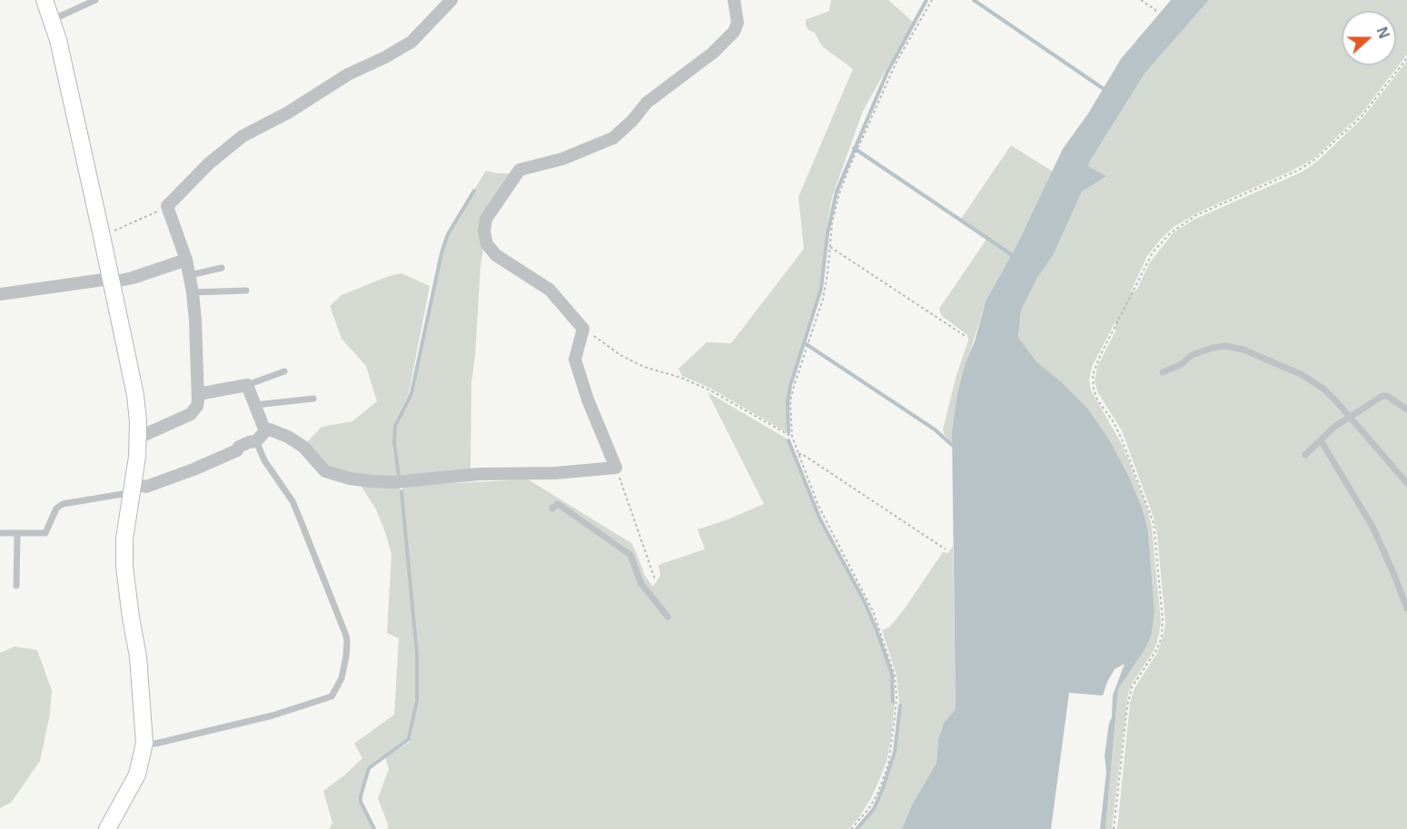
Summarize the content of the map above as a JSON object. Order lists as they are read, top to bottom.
{
  "north": "right"
}
